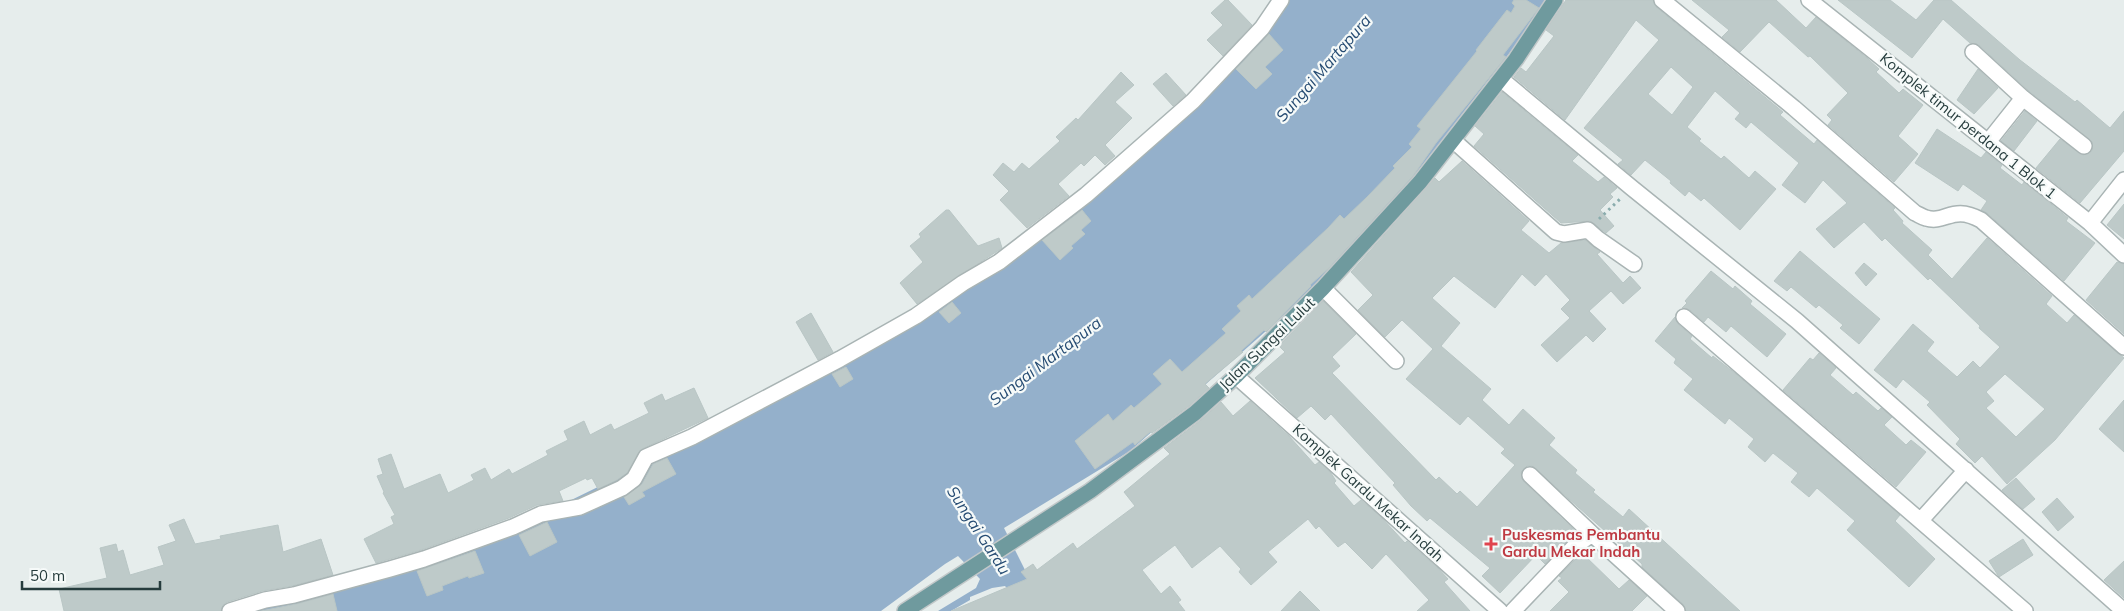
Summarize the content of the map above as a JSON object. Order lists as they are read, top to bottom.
{
  "streets": {
    "main road": ["Jalan Sungai Lulut"],
    "street": ["Komplek timur perdana 1 Blok 1", "Komplek Gardu Mekar Indah"]
  },
  "crossings": [
    ["Jalan Sungai Lulut", "Komplek Gardu Mekar Indah"]
  ],
  "water": ["Sungai Martapura", "Sungai Gardu"],
  "places": {
    "health": ["Puskesmas Pembantu Gardu Mekar Indah"]
  },
  "scale_bar": "50 m"
}
